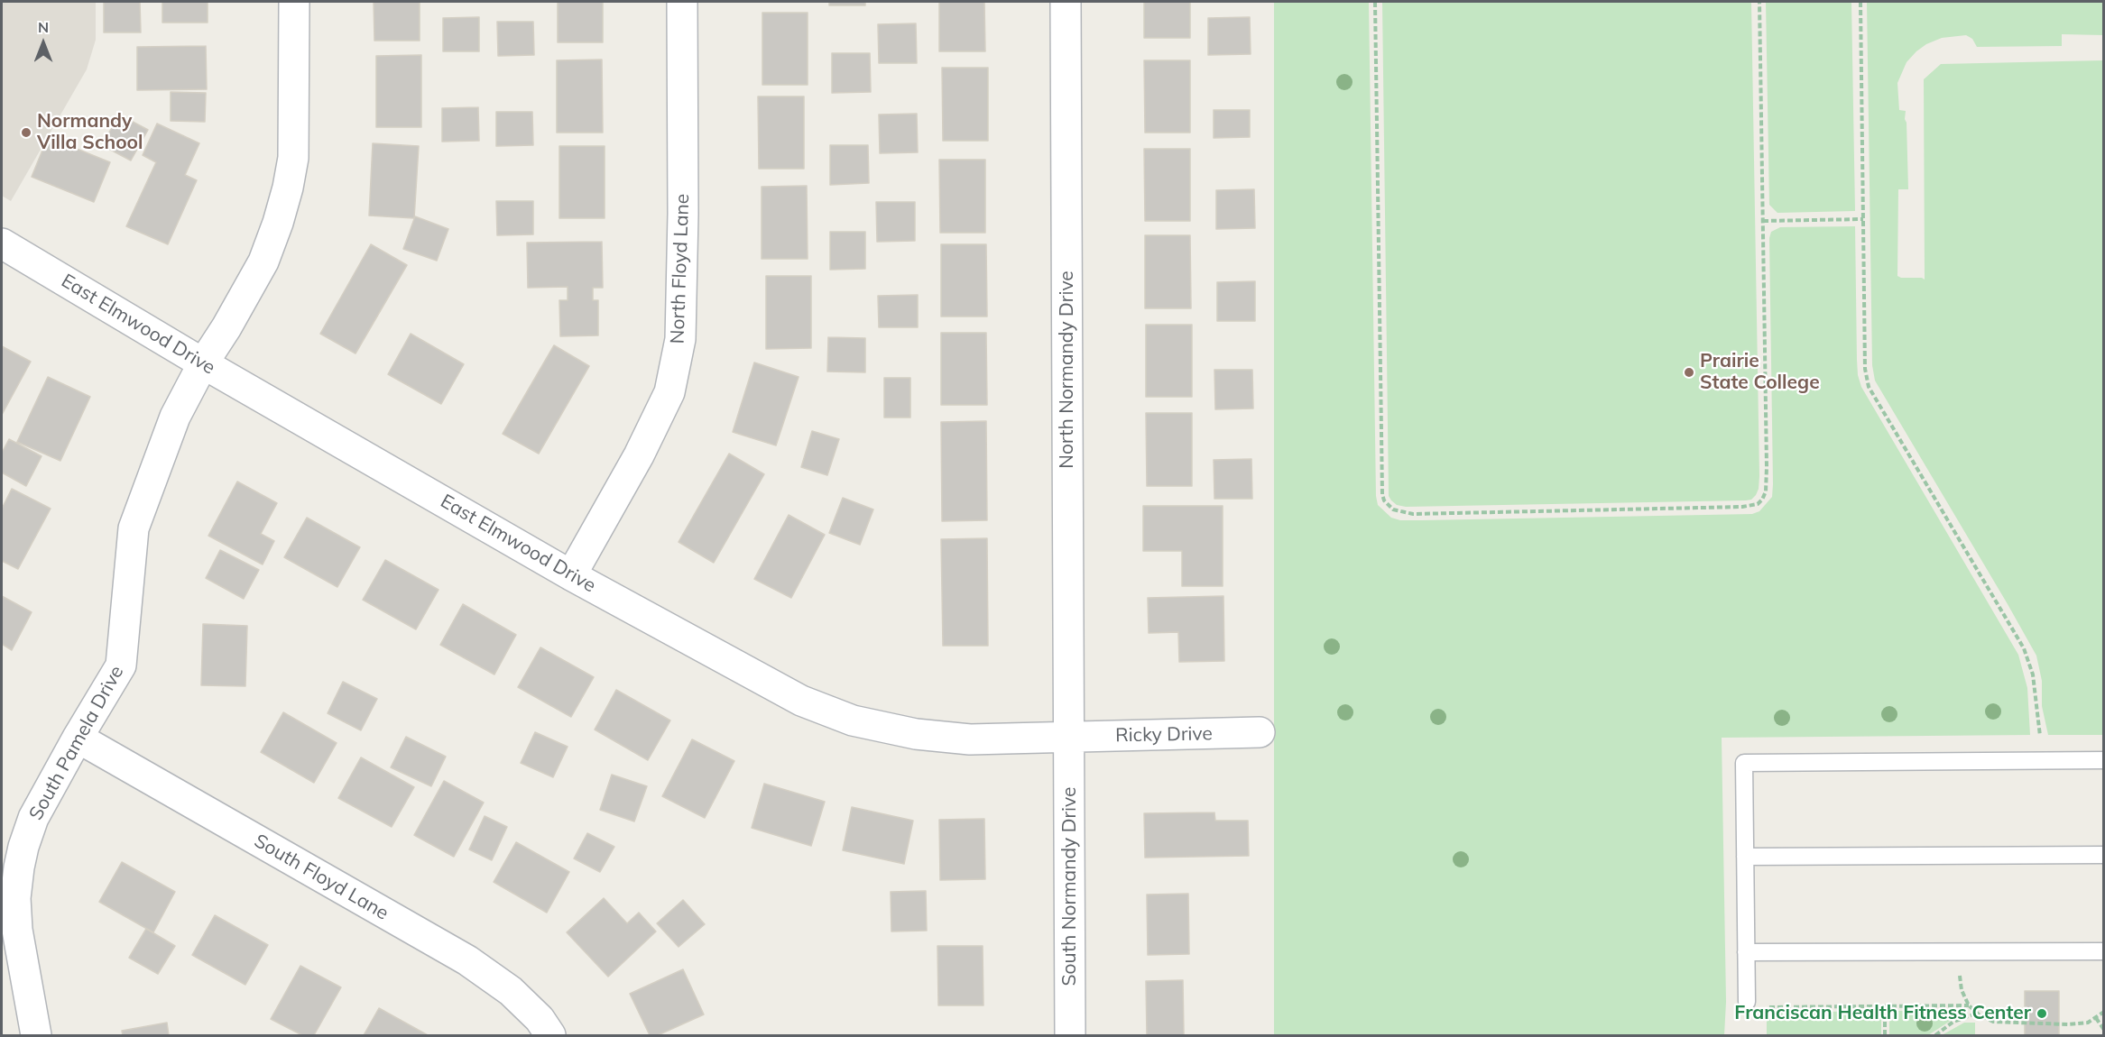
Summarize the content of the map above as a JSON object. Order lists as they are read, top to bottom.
{
  "streets": {
    "street": [
      "North Floyd Lane",
      "East Elmwood Drive",
      "North Normandy Drive",
      "Ricky Drive",
      "South Pamela Drive",
      "South Floyd Lane",
      "South Normandy Drive"
    ]
  },
  "crossings": [
    ["North Floyd Lane", "East Elmwood Drive"],
    ["East Elmwood Drive", "North Normandy Drive"],
    ["East Elmwood Drive", "Ricky Drive"],
    ["East Elmwood Drive", "South Pamela Drive"],
    ["East Elmwood Drive", "South Normandy Drive"],
    ["North Normandy Drive", "Ricky Drive"],
    ["North Normandy Drive", "South Normandy Drive"],
    ["Ricky Drive", "South Normandy Drive"],
    ["South Pamela Drive", "South Floyd Lane"]
  ],
  "places": ["Normandy Villa School", "Prairie State College", "Franciscan Health Fitness Center"],
  "north": "top"
}
